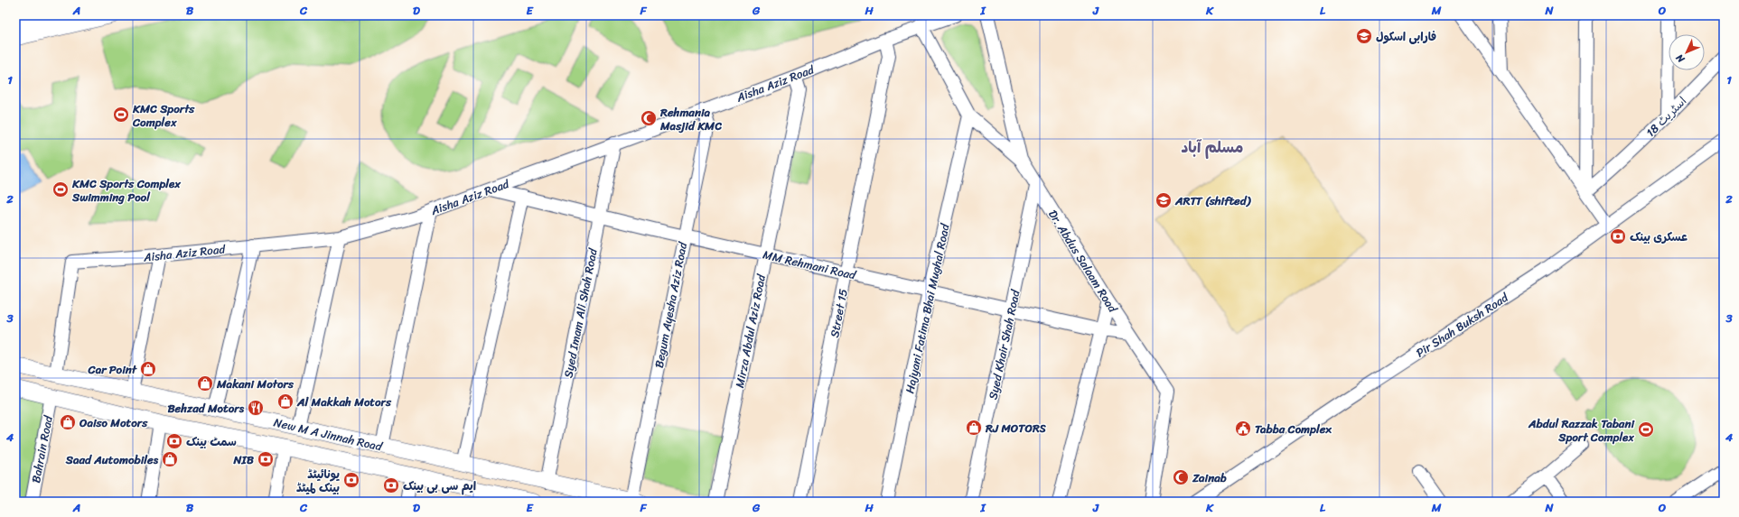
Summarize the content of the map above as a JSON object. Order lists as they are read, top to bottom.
{
  "streets": {
    "main road": ["New M A Jinnah Road"],
    "street": [
      "Aisha Aziz Road",
      "اسٹریٹ 18",
      "Dr. Abdus Salaam Road",
      "MM Rehmani Road",
      "Begum Ayesha Aziz Road",
      "Hajyani Fatima Bhai Mughal Road",
      "Syed Imam Ali Shah Road",
      "Street 15",
      "Pir Shah Buksh Road",
      "Mirza Abdul Aziz Road",
      "Syed Khair Shah Road",
      "Bahrain Road"
    ]
  },
  "crossings": [
    ["Aisha Aziz Road", "MM Rehmani Road"],
    ["Aisha Aziz Road", "Begum Ayesha Aziz Road"],
    ["Aisha Aziz Road", "Syed Imam Ali Shah Road"],
    ["Aisha Aziz Road", "Street 15"],
    ["Aisha Aziz Road", "Mirza Abdul Aziz Road"],
    ["Aisha Aziz Road", "New M A Jinnah Road"],
    ["Dr. Abdus Salaam Road", "MM Rehmani Road"],
    ["Dr. Abdus Salaam Road", "Syed Khair Shah Road"],
    ["MM Rehmani Road", "Begum Ayesha Aziz Road"],
    ["MM Rehmani Road", "Hajyani Fatima Bhai Mughal Road"],
    ["MM Rehmani Road", "Syed Imam Ali Shah Road"],
    ["MM Rehmani Road", "Street 15"],
    ["MM Rehmani Road", "Mirza Abdul Aziz Road"],
    ["MM Rehmani Road", "Syed Khair Shah Road"],
    ["Begum Ayesha Aziz Road", "New M A Jinnah Road"],
    ["Syed Imam Ali Shah Road", "New M A Jinnah Road"],
    ["New M A Jinnah Road", "Bahrain Road"]
  ],
  "districts": ["مسلم آباد"],
  "places": {
    "school or university": ["فارابی اسکول", "ARTT (shifted)"],
    "sports": ["KMC Sports Complex", "KMC Sports Complex Swimming Pool", "Abdul Razzak Tabani Sport Complex"],
    "mosque": ["Rehmania Masjid KMC", "Zainab"],
    "bank": [
      "عسکری بینک",
      "سمٹ بینک",
      "NIB",
      "یونائیٹڈ بینک لمیٹڈ",
      "ایم سی بی بینک"
    ],
    "shop": [
      "Car Point",
      "Makani Motors",
      "Al Makkah Motors",
      "Oaiso Motors",
      "RJ MOTORS",
      "Saad Automobiles"
    ],
    "restaurant": ["Behzad Motors"],
    "public building": ["Tabba Complex"]
  },
  "north": "bottom left",
  "grid": {
    "columns": [
      "A",
      "B",
      "C",
      "D",
      "E",
      "F",
      "G",
      "H",
      "I",
      "J",
      "K",
      "L",
      "M",
      "N",
      "O"
    ],
    "rows": [
      "1",
      "2",
      "3",
      "4"
    ]
  }
}
